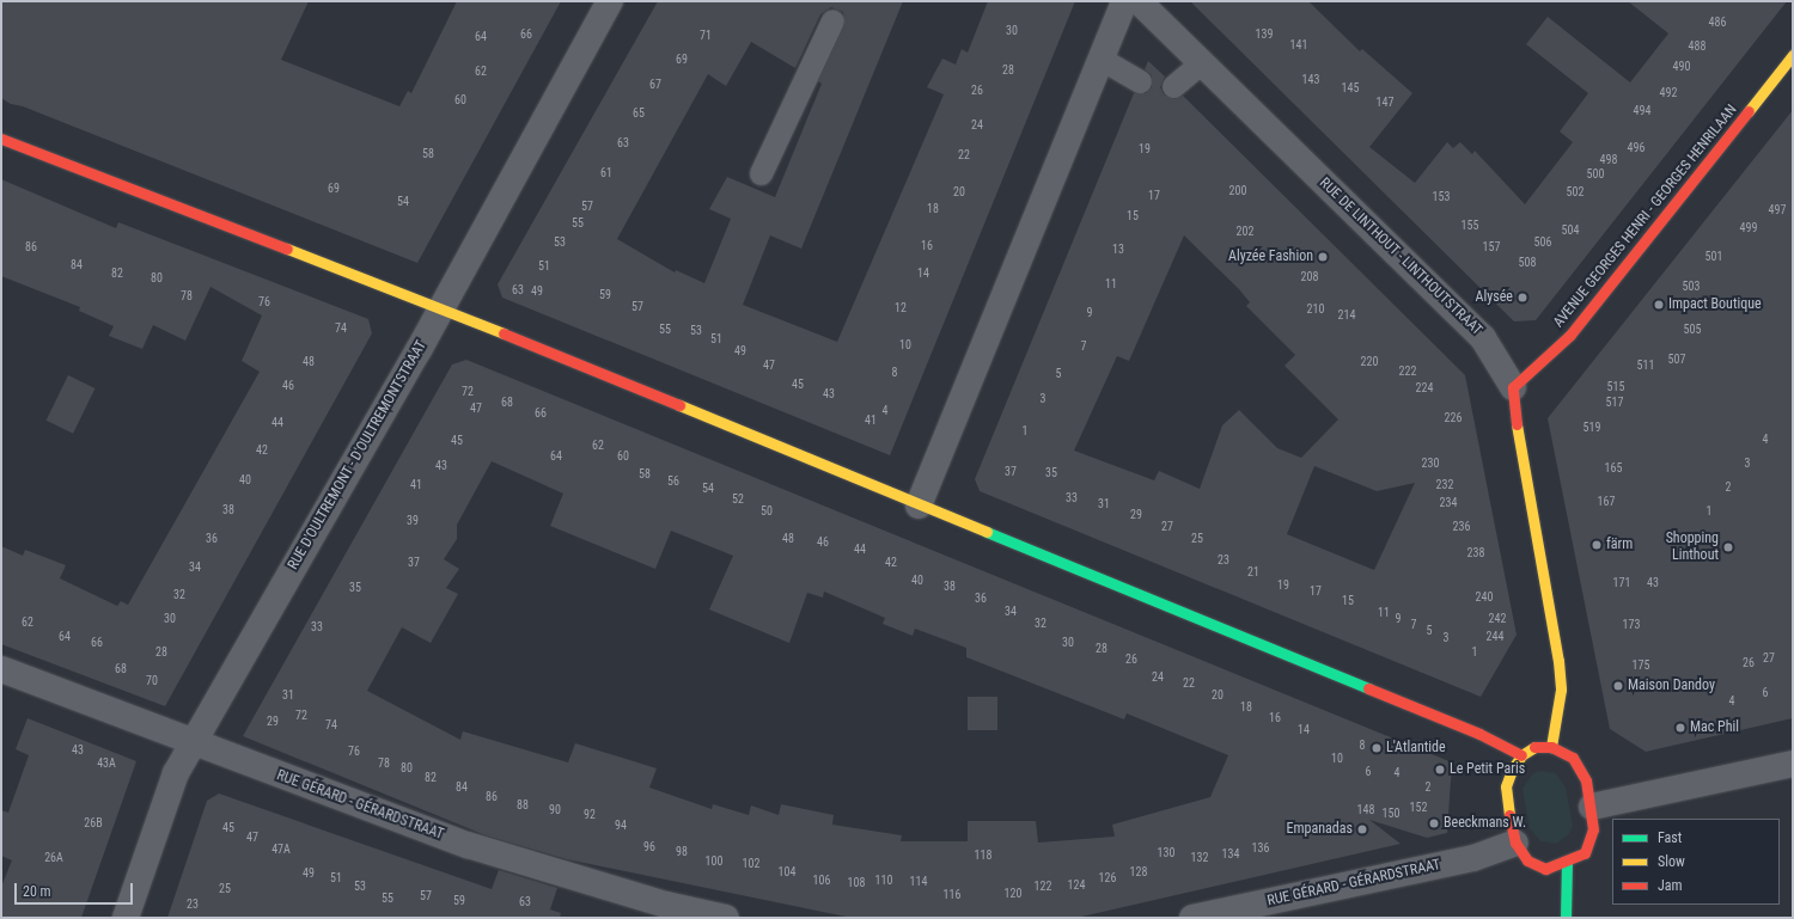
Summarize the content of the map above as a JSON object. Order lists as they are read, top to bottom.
{
  "streets": {
    "street": [
      "AVENUE GEORGES HENRI - GEORGES HENRILAAN",
      "RUE DE LINTHOUT - LINTHOUTSTRAAT",
      "RUE D'OULTREMONT - D'OULTREMONTSTRAAT",
      "RUE GÉRARD - GÉRARDSTRAAT"
    ]
  },
  "crossings": [
    ["AVENUE GEORGES HENRI - GEORGES HENRILAAN", "RUE DE LINTHOUT - LINTHOUTSTRAAT"],
    ["RUE DE LINTHOUT - LINTHOUTSTRAAT", "RUE GÉRARD - GÉRARDSTRAAT"],
    ["RUE D'OULTREMONT - D'OULTREMONTSTRAAT", "RUE GÉRARD - GÉRARDSTRAAT"]
  ],
  "places": [
    "Alyzée Fashion",
    "Alysée",
    "Impact Boutique",
    "färm",
    "Shopping Linthout",
    "Maison Dandoy",
    "Mac Phil",
    "L'Atlantide",
    "Le Petit Paris",
    "Beeckmans W.",
    "Empanadas"
  ],
  "house_numbers": [
    "486",
    "30",
    "66",
    "139",
    "71",
    "64",
    "141",
    "488",
    "69",
    "490",
    "28",
    "62",
    "143",
    "67",
    "145",
    "26",
    "492",
    "60",
    "147",
    "494",
    "65",
    "24",
    "63",
    "496",
    "19",
    "58",
    "22",
    "498",
    "61",
    "500",
    "69",
    "200",
    "20",
    "502",
    "17",
    "153",
    "54",
    "57",
    "18",
    "497",
    "15",
    "55",
    "155",
    "499",
    "504",
    "202",
    "53",
    "506",
    "16",
    "86",
    "157",
    "13",
    "501",
    "508",
    "84",
    "51",
    "82",
    "14",
    "208",
    "80",
    "11",
    "503",
    "63",
    "49",
    "59",
    "78",
    "76",
    "57",
    "12",
    "210",
    "9",
    "214",
    "74",
    "55",
    "505",
    "53",
    "51",
    "10",
    "7",
    "49",
    "507",
    "48",
    "220",
    "47",
    "511",
    "222",
    "8",
    "5",
    "45",
    "46",
    "515",
    "224",
    "72",
    "43",
    "3",
    "68",
    "517",
    "47",
    "4",
    "66",
    "226",
    "41",
    "44",
    "519",
    "1",
    "4",
    "45",
    "62",
    "42",
    "64",
    "60",
    "230",
    "3",
    "43",
    "165",
    "37",
    "35",
    "58",
    "40",
    "56",
    "41",
    "232",
    "2",
    "54",
    "33",
    "52",
    "167",
    "234",
    "31",
    "38",
    "50",
    "1",
    "29",
    "39",
    "27",
    "236",
    "36",
    "48",
    "25",
    "46",
    "44",
    "238",
    "23",
    "37",
    "42",
    "34",
    "21",
    "40",
    "171",
    "43",
    "19",
    "38",
    "35",
    "17",
    "32",
    "240",
    "36",
    "15",
    "34",
    "11",
    "30",
    "9",
    "242",
    "62",
    "32",
    "7",
    "173",
    "33",
    "5",
    "64",
    "244",
    "3",
    "66",
    "30",
    "28",
    "28",
    "1",
    "27",
    "26",
    "26",
    "175",
    "68",
    "24",
    "70",
    "22",
    "6",
    "31",
    "20",
    "4",
    "18",
    "72",
    "16",
    "29",
    "74",
    "14",
    "8",
    "43",
    "76",
    "10",
    "43A",
    "78",
    "80",
    "6",
    "4",
    "82",
    "84",
    "2",
    "86",
    "88",
    "152",
    "90",
    "148",
    "150",
    "92",
    "26B",
    "94",
    "45",
    "47",
    "96",
    "136",
    "47A",
    "98",
    "130",
    "134",
    "118",
    "26A",
    "132",
    "100",
    "102",
    "104",
    "128",
    "49",
    "51",
    "126",
    "106",
    "110",
    "114",
    "108",
    "124",
    "53",
    "122",
    "25",
    "120",
    "116",
    "57",
    "55",
    "59",
    "63",
    "23"
  ],
  "legend": ["Fast", "Slow", "Jam"],
  "scale_bar": "20 m"
}
